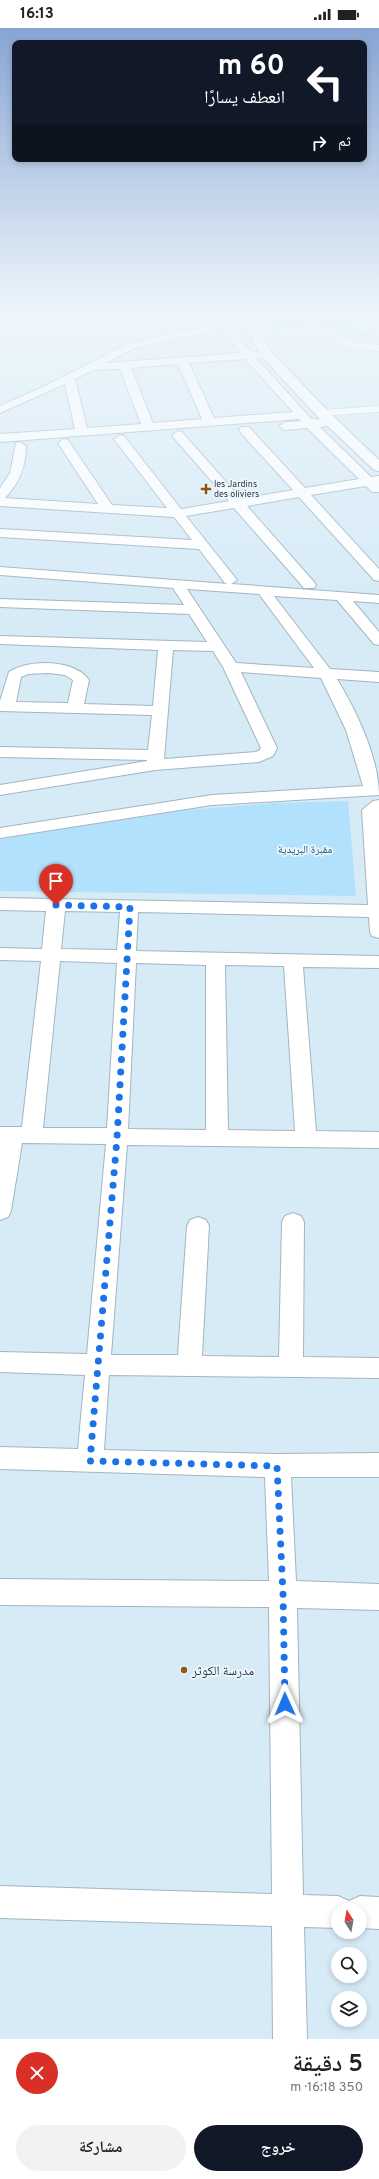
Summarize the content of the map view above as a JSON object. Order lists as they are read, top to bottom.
{
  "parks": ["مقبرة البريدية"],
  "places": {
    "health": ["les Jardins des oliviers"],
    "other": ["مدرسة الكوثر"]
  },
  "north": "top",
  "page": {
    "status": "16:13",
    "turn": ["60 m", "انعطف يسارًا"],
    "then": "ثم",
    "heading": ["5 دقيقة", "350 m · 16:18"],
    "buttons": ["خروج", "مشاركة"]
  }
}
